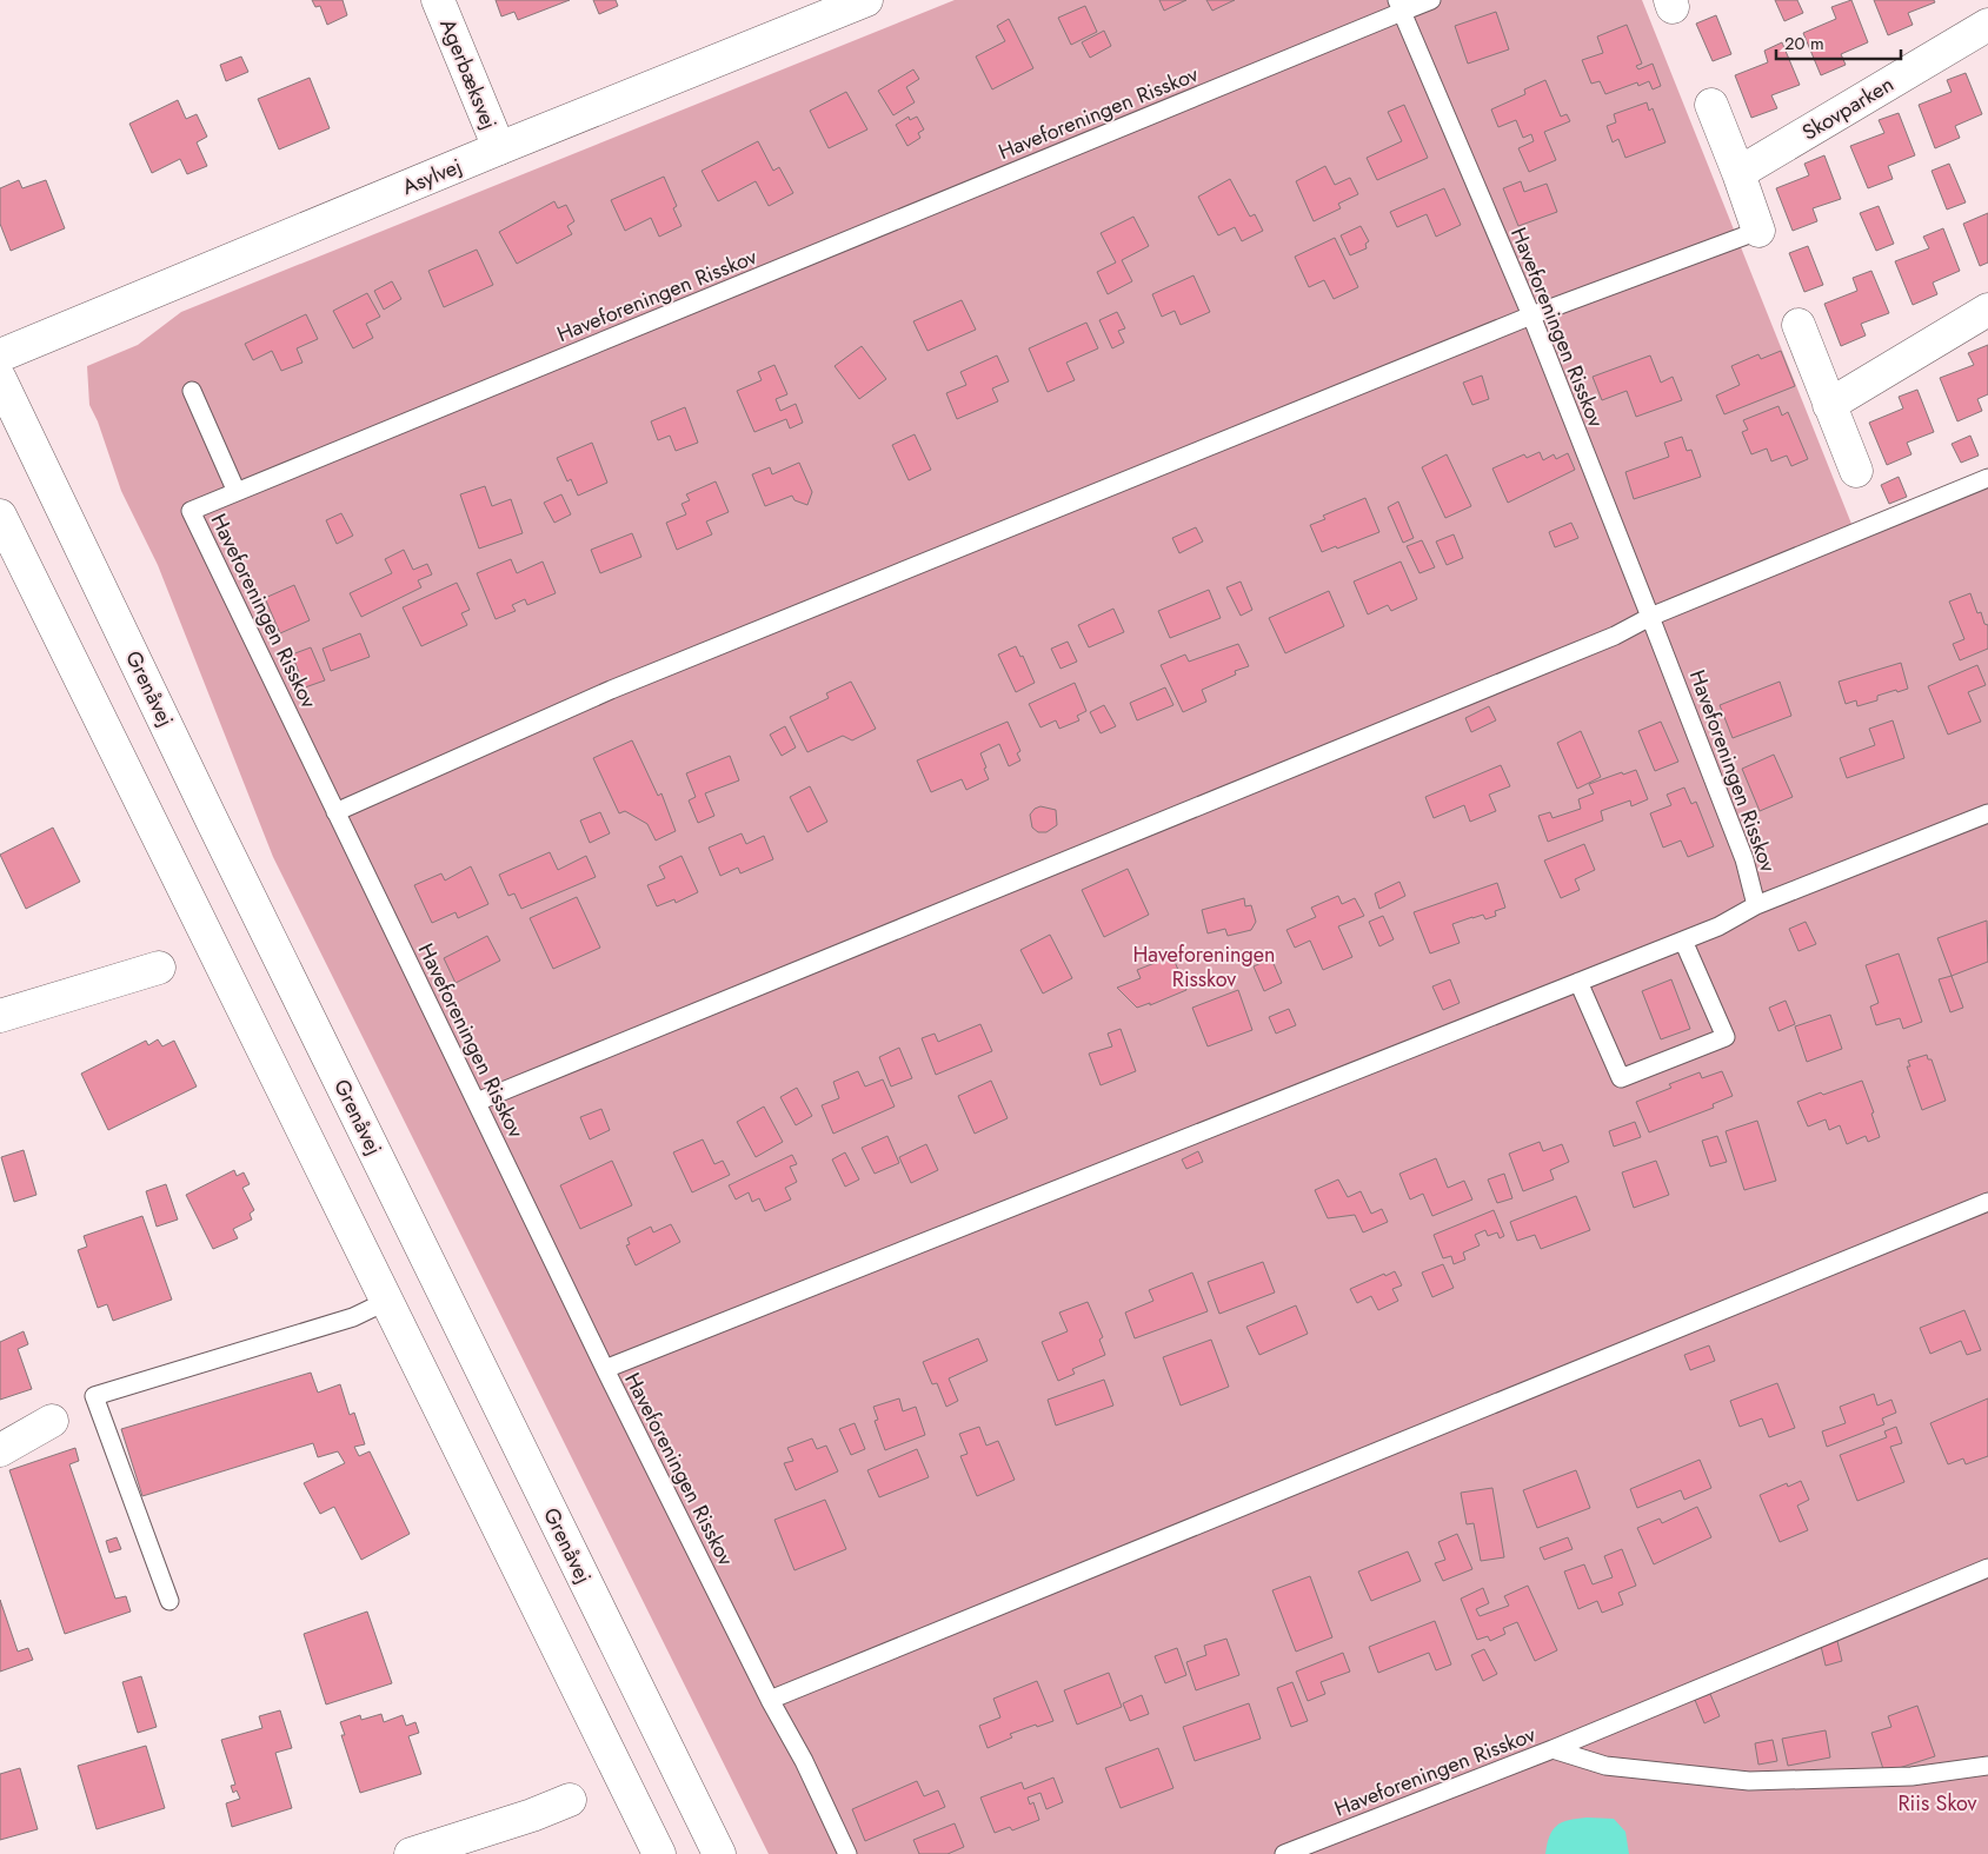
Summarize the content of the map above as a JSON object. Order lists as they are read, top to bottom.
{
  "streets": {
    "street": [
      "Agerbæksvej",
      "Skovparken",
      "Asylvej",
      "Grenåvej"
    ],
    "lane": ["Haveforeningen Risskov"]
  },
  "crossings": [
    ["Agerbæksvej", "Asylvej"]
  ],
  "parks": ["Haveforeningen Risskov", "Riis Skov"],
  "scale_bar": "20 m"
}
